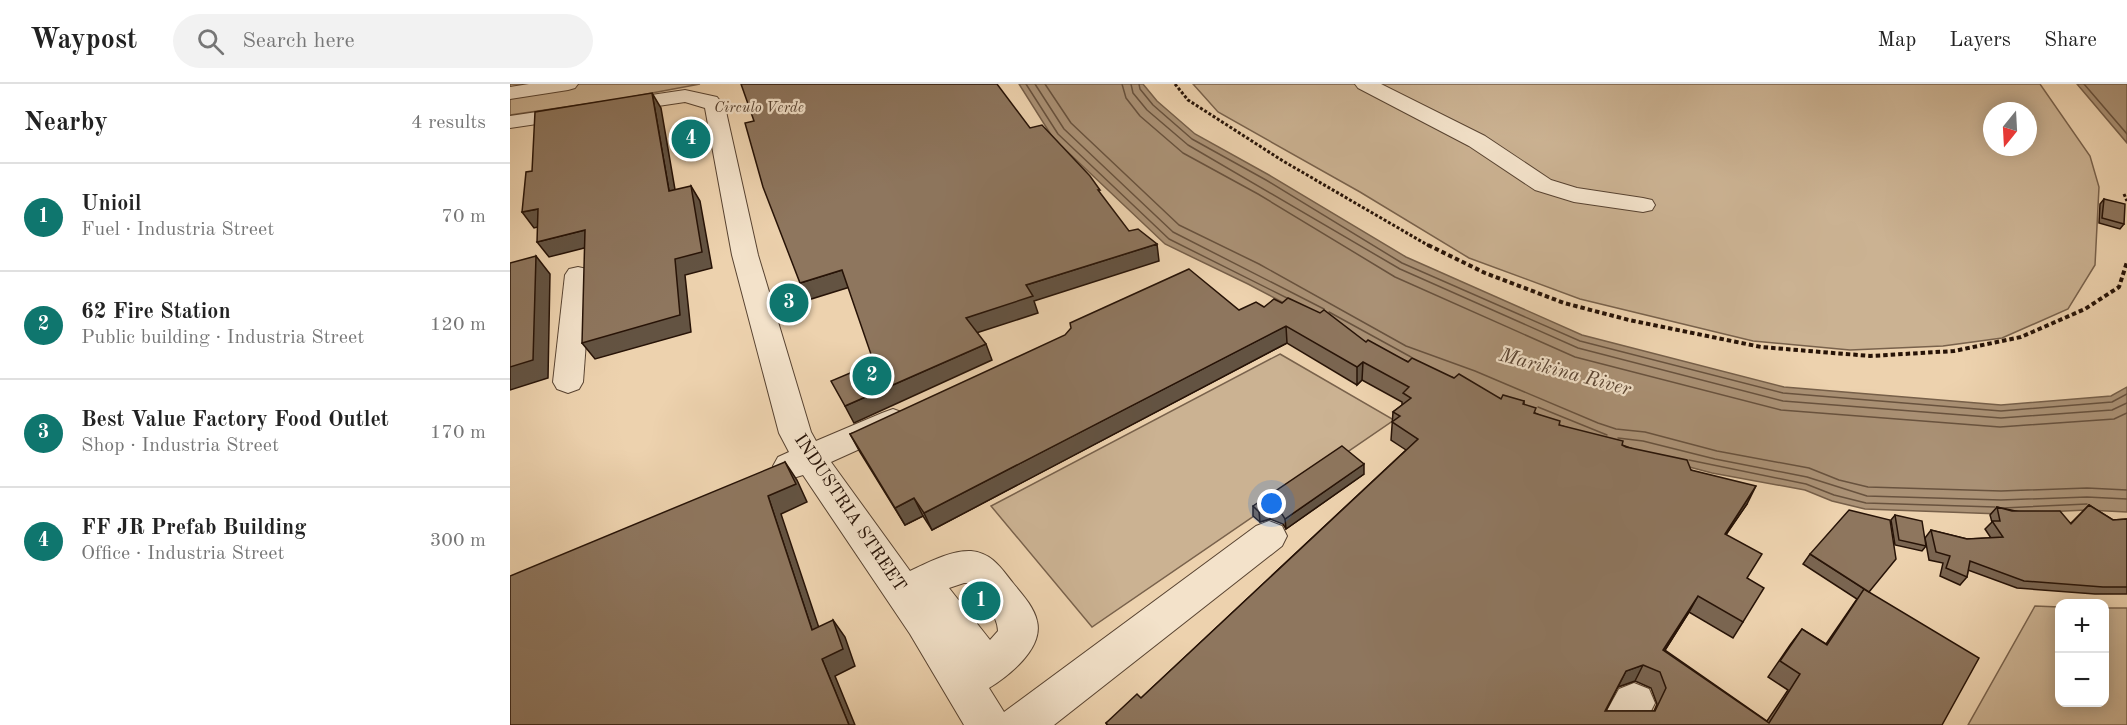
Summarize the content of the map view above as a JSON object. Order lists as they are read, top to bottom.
{
  "streets": {
    "street": ["INDUSTRIA STREET"]
  },
  "water": ["Marikina River"],
  "parks": ["Circulo Verde"],
  "north": "bottom",
  "page": {
    "header": "Waypost",
    "search": "Search here",
    "nav": ["Map", "Layers", "Share"],
    "heading": ["Nearby", "4 results"],
    "pins": [
      "4",
      "3",
      "2",
      "1"
    ],
    "list": [
      {
        "mark": "1",
        "name": "Unioil",
        "note": "Fuel · Industria Street",
        "value": "70 m"
      },
      {
        "mark": "2",
        "name": "62 Fire Station",
        "note": "Public building · Industria Street",
        "value": "120 m"
      },
      {
        "mark": "3",
        "name": "Best Value Factory Food Outlet",
        "note": "Shop · Industria Street",
        "value": "170 m"
      },
      {
        "mark": "4",
        "name": "FF JR Prefab Building",
        "note": "Office · Industria Street",
        "value": "300 m"
      }
    ],
    "map_buttons": ["+", "−"]
  }
}
